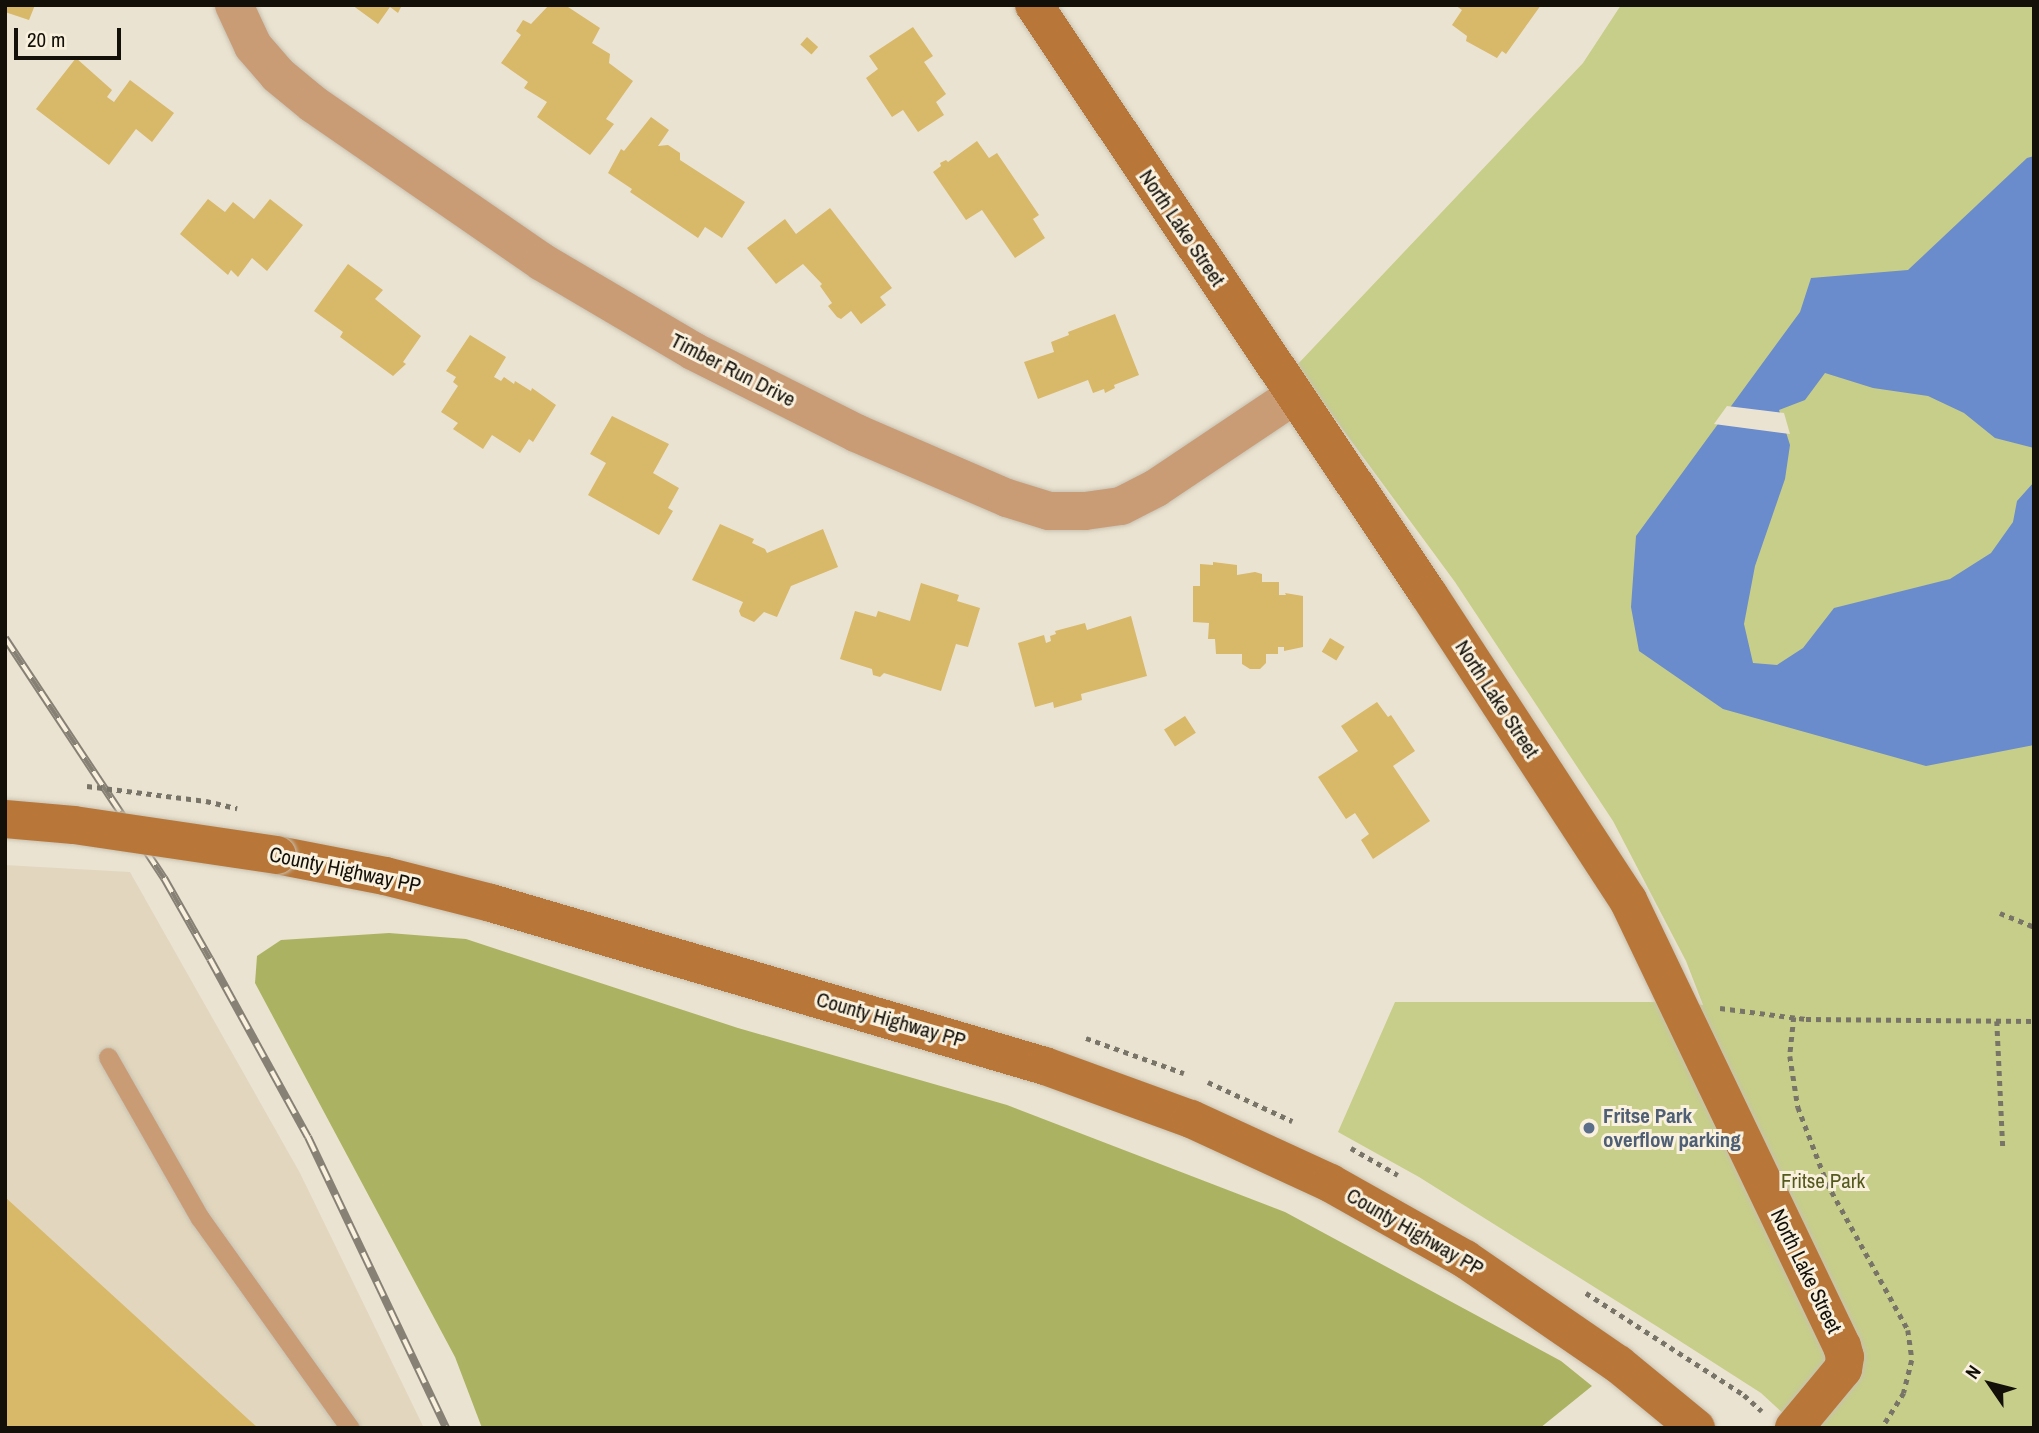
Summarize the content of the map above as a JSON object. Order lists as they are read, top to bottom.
{
  "streets": {
    "main road": ["North Lake Street", "County Highway PP"],
    "street": ["Timber Run Drive"]
  },
  "crossings": [
    ["North Lake Street", "Timber Run Drive"]
  ],
  "parks": ["Fritse Park"],
  "places": ["Fritse Park overflow parking"],
  "scale_bar": "20 m",
  "north": "top left"
}
